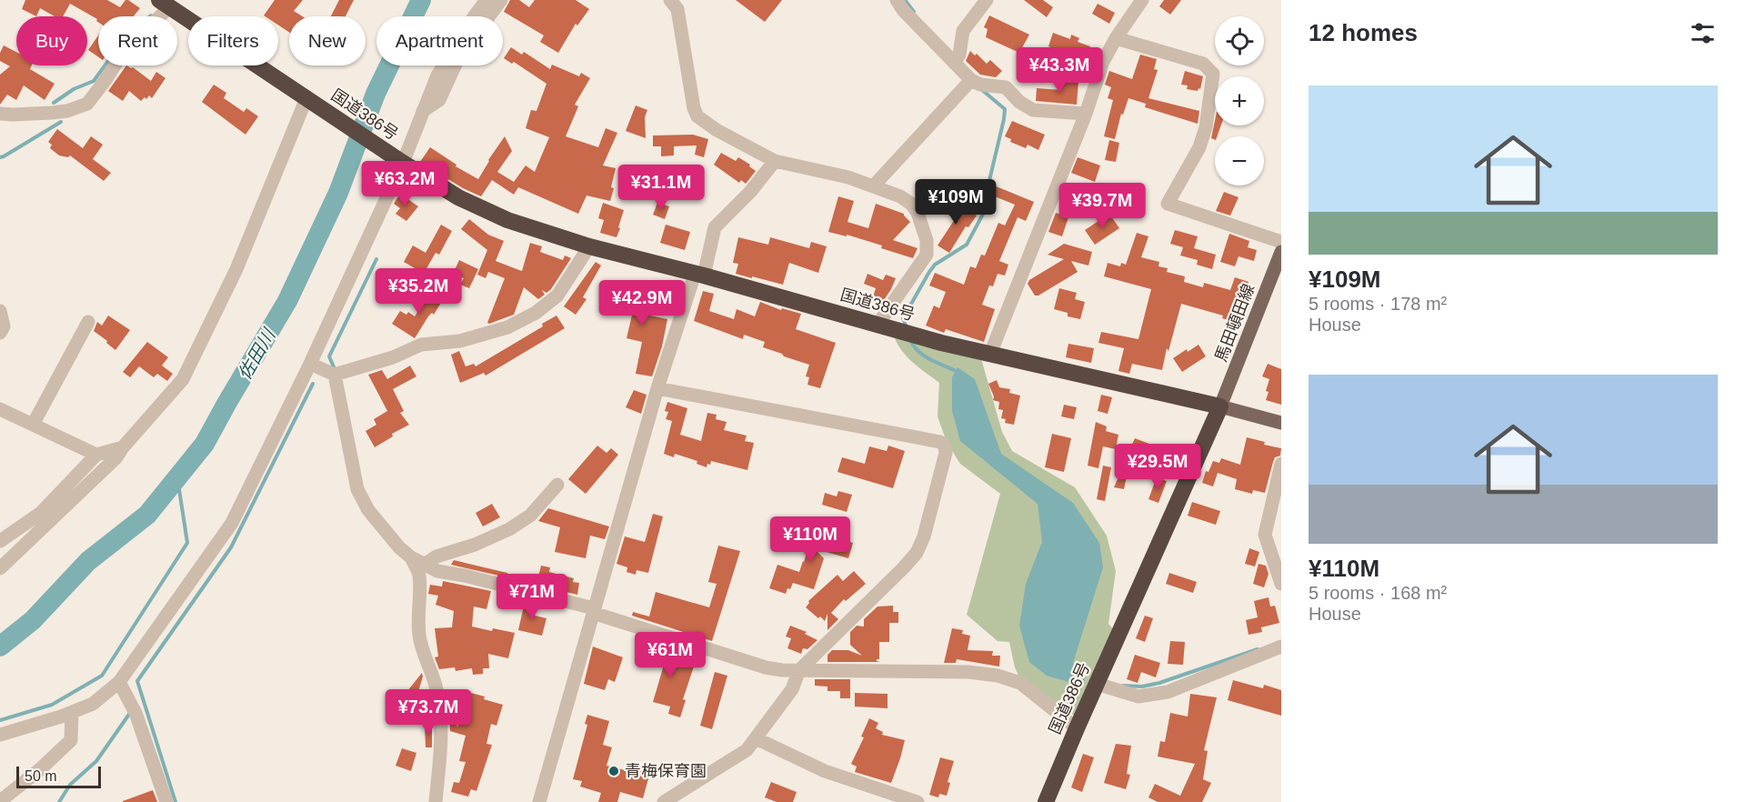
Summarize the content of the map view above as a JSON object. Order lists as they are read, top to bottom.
{
  "streets": {
    "highway": ["国道386号"],
    "main road": ["馬田頓田線"]
  },
  "crossings": [
    ["国道386号", "馬田頓田線"]
  ],
  "water": ["佐田川"],
  "places": ["青梅保育園"],
  "scale_bar": "50 m",
  "page": {
    "heading": "12 homes",
    "map_buttons": ["+", "−"],
    "chip": [
      "Buy",
      "Rent",
      "Filters",
      "New",
      "Apartment"
    ],
    "price": [
      "¥43.3M",
      "¥63.2M",
      "¥31.1M",
      "¥109M",
      "¥39.7M",
      "¥35.2M",
      "¥42.9M",
      "¥29.5M",
      "¥110M",
      "¥71M",
      "¥61M",
      "¥73.7M"
    ],
    "list": [
      {
        "name": "¥109M",
        "note": "5 rooms · 178 m² · House"
      },
      {
        "name": "¥110M",
        "note": "5 rooms · 168 m² · House"
      }
    ],
    "scale": "50 m"
  }
}
